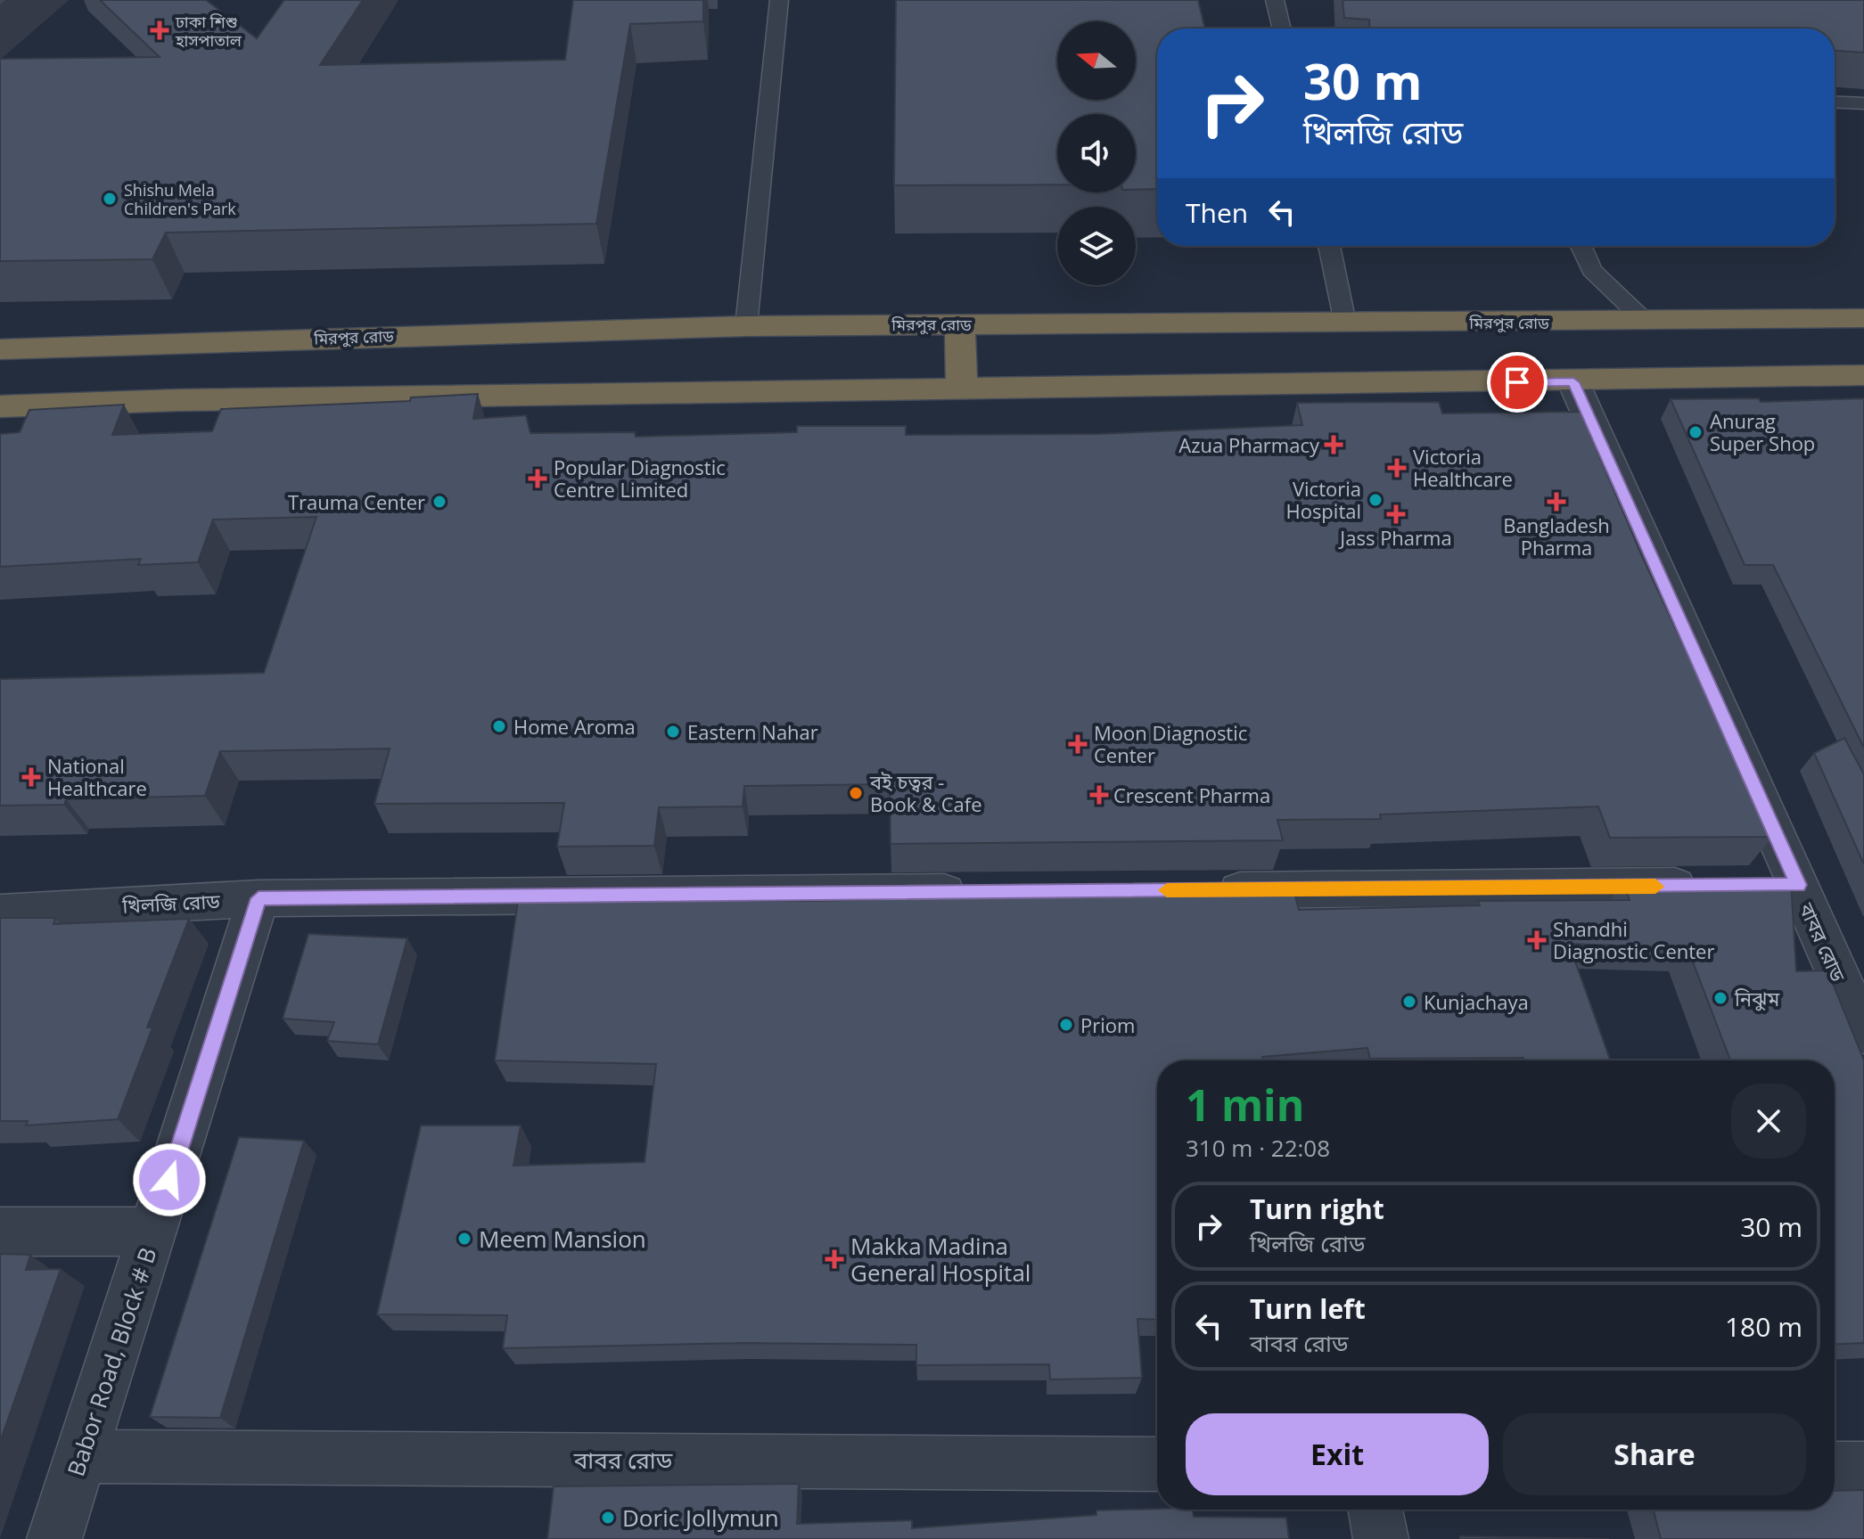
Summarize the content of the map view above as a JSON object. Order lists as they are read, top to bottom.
{
  "streets": {
    "highway": ["মিরপুর রোড"],
    "street": ["খিলজি রোড", "বাবর রোড", "Babor Road, Block # B"]
  },
  "crossings": [
    ["খিলজি রোড", "Babor Road, Block # B"],
    ["বাবর রোড", "Babor Road, Block # B"]
  ],
  "places": {
    "health": [
      "ঢাকা শিশু হাসপাতাল",
      "Azua Pharmacy",
      "Victoria Healthcare",
      "Popular Diagnostic Centre Limited",
      "Bangladesh Pharma",
      "Jass Pharma",
      "Moon Diagnostic Center",
      "National Healthcare",
      "Crescent Pharma",
      "Shandhi Diagnostic Center",
      "Makka Madina General Hospital"
    ],
    "other": [
      "Shishu Mela Children's Park",
      "Anurag Super Shop",
      "Victoria Hospital",
      "Trauma Center",
      "Home Aroma",
      "Eastern Nahar",
      "বই চত্বর - Book & Cafe",
      "নিঝুম",
      "Kunjachaya",
      "Priom",
      "Meem Mansion",
      "Doric Jollymun"
    ]
  },
  "north": "left",
  "page": {
    "turn": ["30 m", "খিলজি রোড"],
    "then": "Then",
    "heading": ["1 min", "310 m · 22:08"],
    "list": [
      {
        "name": "Turn right",
        "note": "খিলজি রোড",
        "value": "30 m"
      },
      {
        "name": "Turn left",
        "note": "বাবর রোড",
        "value": "180 m"
      }
    ],
    "buttons": ["Exit", "Share"]
  }
}
